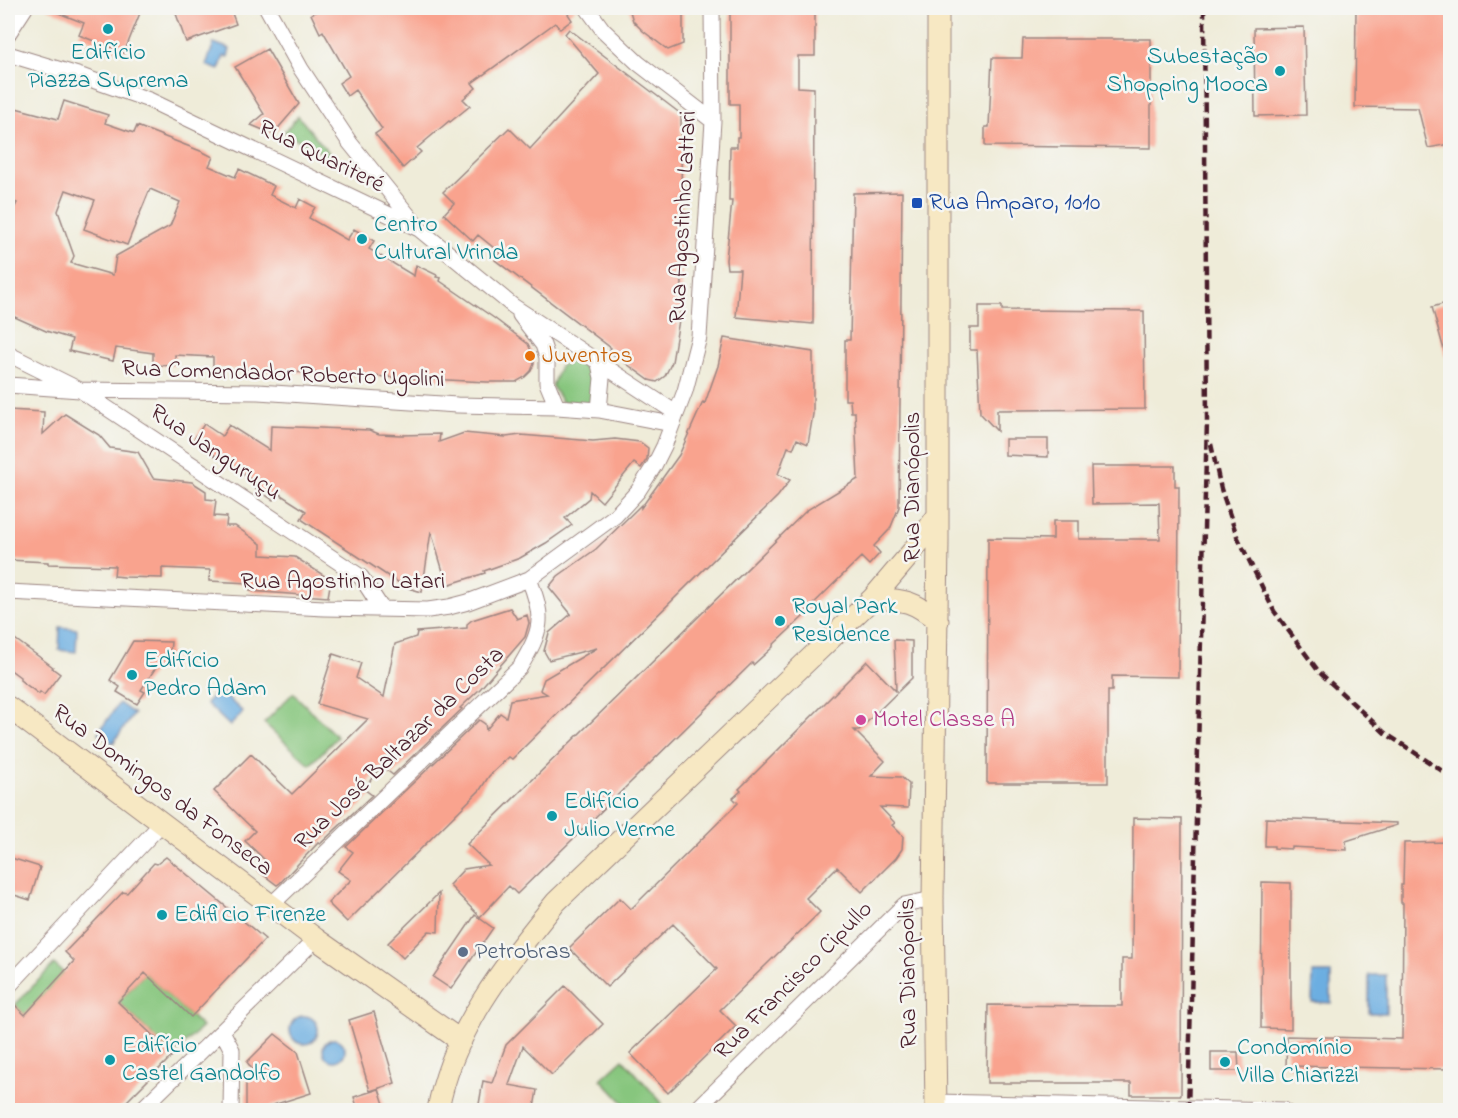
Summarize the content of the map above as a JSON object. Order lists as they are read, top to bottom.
{
  "streets": {
    "street": [
      "Rua Quariteré",
      "Rua Agostinho Lattari",
      "Rua Comendador Roberto Ugolini",
      "Rua Janguruçu",
      "Rua Dianópolis",
      "Rua Agostinho Latari",
      "Rua José Baltazar da Costa",
      "Rua Domingos da Fonseca",
      "Rua Francisco Cipullo"
    ]
  },
  "crossings": [
    ["Rua Quariteré", "Rua Agostinho Lattari"],
    ["Rua Quariteré", "Rua Comendador Roberto Ugolini"],
    ["Rua Quariteré", "Rua Agostinho Latari"],
    ["Rua Agostinho Lattari", "Rua Comendador Roberto Ugolini"],
    ["Rua Agostinho Lattari", "Rua Agostinho Latari"],
    ["Rua Comendador Roberto Ugolini", "Rua Janguruçu"],
    ["Rua Comendador Roberto Ugolini", "Rua Agostinho Latari"],
    ["Rua Janguruçu", "Rua Agostinho Latari"],
    ["Rua Dianópolis", "Rua Francisco Cipullo"],
    ["Rua Agostinho Latari", "Rua José Baltazar da Costa"],
    ["Rua José Baltazar da Costa", "Rua Domingos da Fonseca"]
  ],
  "places": {
    "other": [
      "Edifício Piazza Suprema",
      "Subestação Shopping Mooca",
      "Centro Cultural Vrinda",
      "Juventos",
      "Royal Park Residence",
      "Edifício Pedro Adam",
      "Motel Classe A",
      "Edifício Julio Verme",
      "Edificio Firenze",
      "Petrobras",
      "Edifício Castel Gandolfo",
      "Condomínio Villa Chiarizzi"
    ],
    "transit": ["Rua Amparo, 1010"]
  }
}
